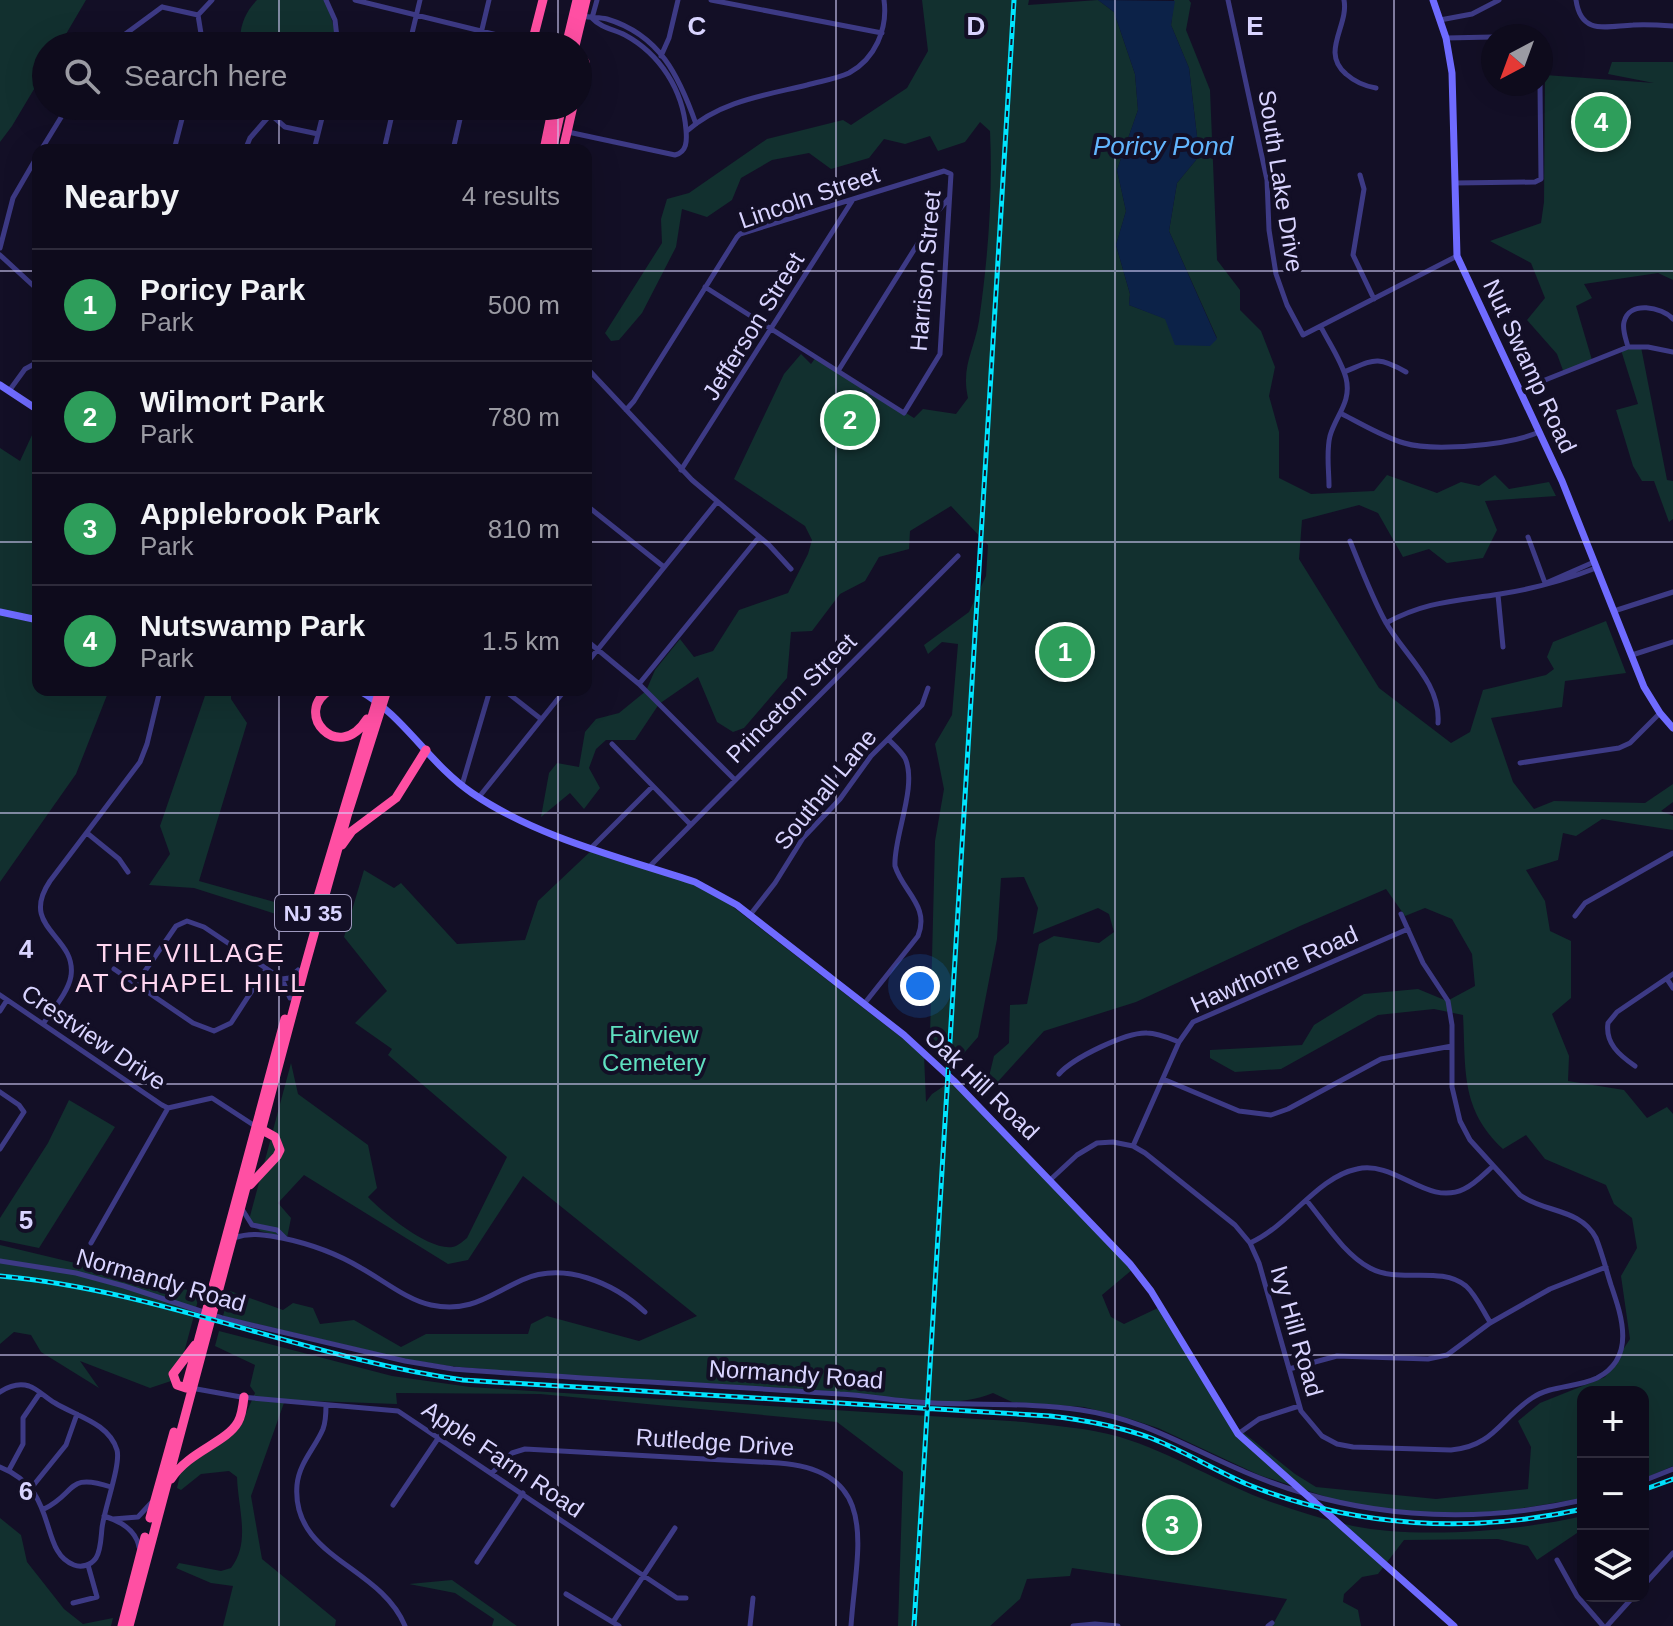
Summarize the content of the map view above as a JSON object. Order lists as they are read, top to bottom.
{
  "streets": {
    "highway": ["NJ 35"],
    "street": [
      "South Lake Drive",
      "Lincoln Street",
      "Harrison Street",
      "Jefferson Street",
      "Nut Swamp Road",
      "Princeton Street",
      "Southall Lane",
      "Hawthorne Road",
      "Crestview Drive",
      "Oak Hill Road",
      "Normandy Road",
      "Ivy Hill Road",
      "Rutledge Drive",
      "Apple Farm Road"
    ]
  },
  "crossings": [
    ["Lincoln Street", "Harrison Street"],
    ["Lincoln Street", "Jefferson Street"],
    ["Princeton Street", "Oak Hill Road"],
    ["Southall Lane", "Oak Hill Road"],
    ["NJ 35", "Crestview Drive"],
    ["NJ 35", "Oak Hill Road"],
    ["NJ 35", "Apple Farm Road"],
    ["Hawthorne Road", "Ivy Hill Road"],
    ["Oak Hill Road", "Normandy Road"],
    ["Rutledge Drive", "Apple Farm Road"]
  ],
  "districts": ["THE VILLAGE AT CHAPEL HILL"],
  "water": ["Poricy Pond"],
  "parks": ["Fairview Cemetery"],
  "north": "bottom left",
  "page": {
    "search": "Search here",
    "pins": [
      "4",
      "2",
      "1",
      "3"
    ],
    "heading": ["Nearby", "4 results"],
    "list": [
      {
        "mark": "1",
        "name": "Poricy Park",
        "note": "Park",
        "value": "500 m"
      },
      {
        "mark": "2",
        "name": "Wilmort Park",
        "note": "Park",
        "value": "780 m"
      },
      {
        "mark": "3",
        "name": "Applebrook Park",
        "note": "Park",
        "value": "810 m"
      },
      {
        "mark": "4",
        "name": "Nutswamp Park",
        "note": "Park",
        "value": "1.5 km"
      }
    ],
    "map_buttons": ["+", "−"]
  },
  "grid": {
    "columns": ["C", "D", "E"],
    "rows": ["4", "5", "6"]
  }
}
